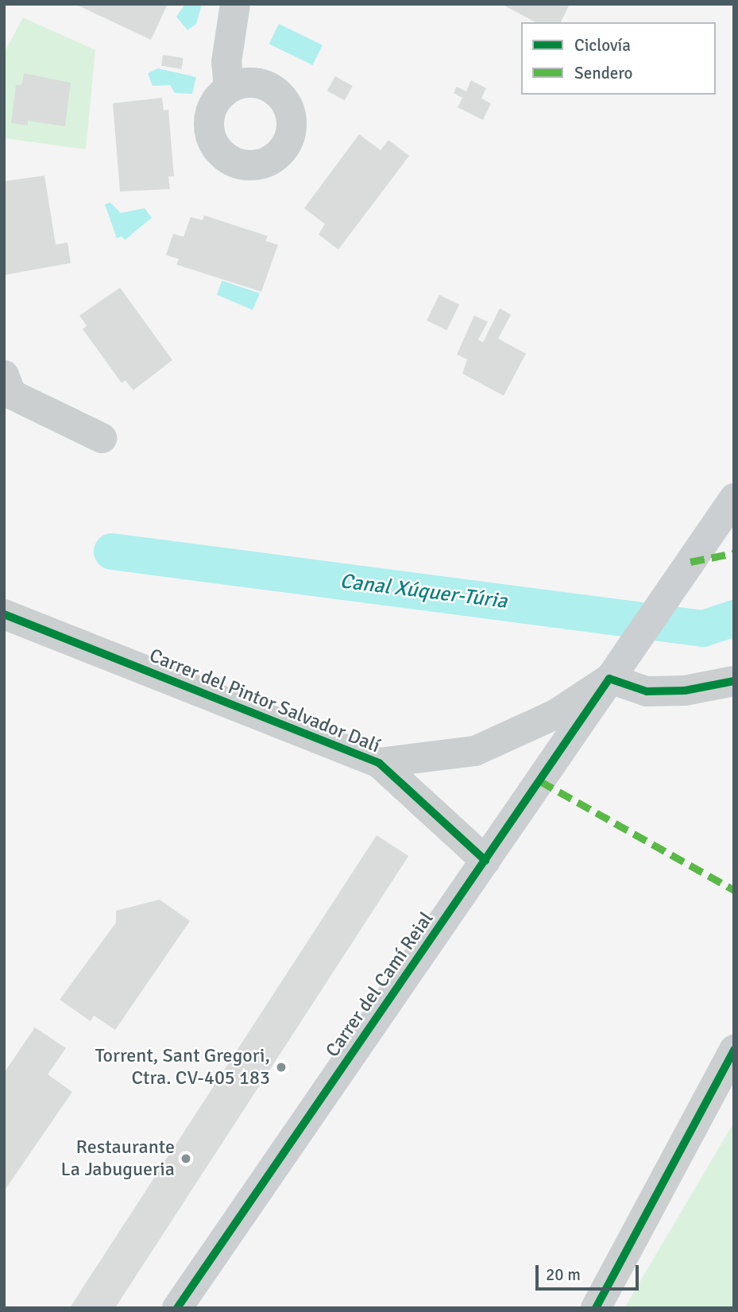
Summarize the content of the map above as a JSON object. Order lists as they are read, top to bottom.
{
  "streets": {
    "main road": ["Carrer del Camí Reial"],
    "street": ["Carrer del Pintor Salvador Dalí"]
  },
  "crossings": [
    ["Carrer del Pintor Salvador Dalí", "Carrer del Camí Reial"]
  ],
  "water": ["Canal Xúquer-Túria"],
  "places": ["Torrent, Sant Gregori, Ctra. CV-405 183", "Restaurante La Jabugueria"],
  "legend": ["Ciclovía", "Sendero"],
  "scale_bar": "20 m"
}
